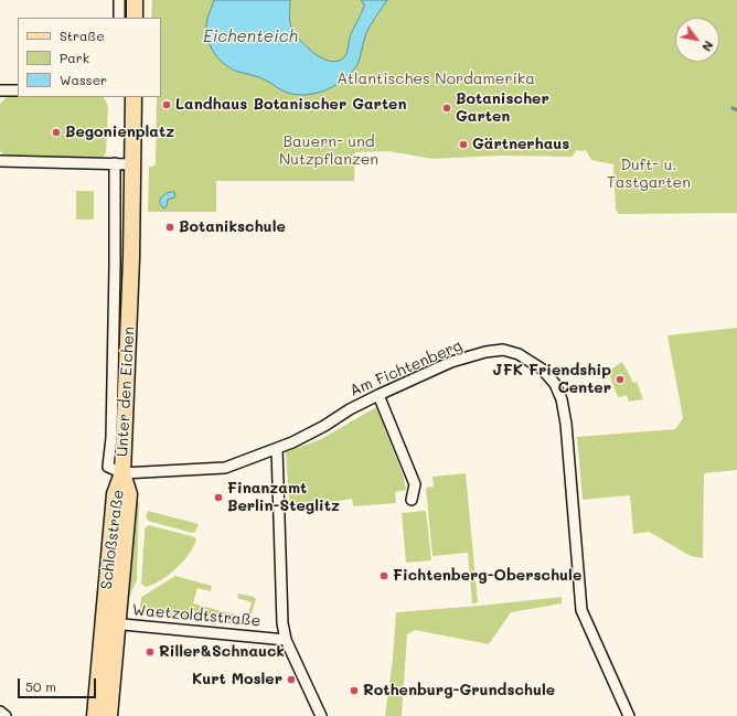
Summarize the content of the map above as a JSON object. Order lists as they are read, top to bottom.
{
  "streets": {
    "main road": ["Unter den Eichen", "Schloßstraße"],
    "street": ["Am Fichtenberg", "Waetzoldtstraße"]
  },
  "crossings": [
    ["Am Fichtenberg", "Unter den Eichen"],
    ["Am Fichtenberg", "Schloßstraße"],
    ["Unter den Eichen", "Schloßstraße"],
    ["Schloßstraße", "Waetzoldtstraße"]
  ],
  "water": ["Eichenteich"],
  "parks": ["Atlantisches Nordamerika", "Bauern- und Nutzpflanzen", "Duft- u. Tastgarten"],
  "places": [
    "Landhaus Botanischer Garten",
    "Botanischer Garten",
    "Begonienplatz",
    "Gärtnerhaus",
    "Botanikschule",
    "JFK Friendship Center",
    "Finanzamt Berlin-Steglitz",
    "Fichtenberg-Oberschule",
    "Riller&Schnauck",
    "Kurt Mosler",
    "Rothenburg-Grundschule"
  ],
  "legend": ["Straße", "Park", "Wasser"],
  "scale_bar": "50 m",
  "north": "bottom right"
}
